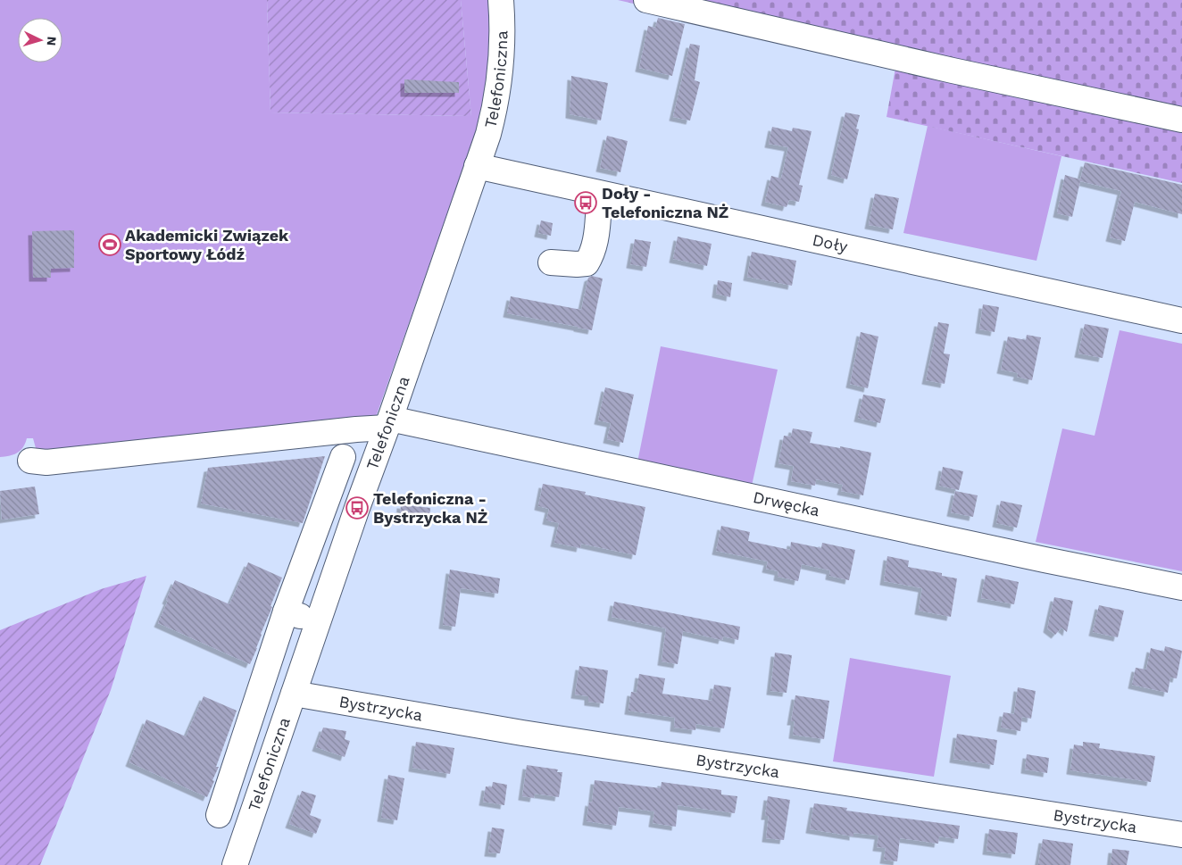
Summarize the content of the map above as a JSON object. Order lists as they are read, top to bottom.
{
  "streets": {
    "street": [
      "Telefoniczna",
      "Doły",
      "Drwęcka",
      "Bystrzycka"
    ]
  },
  "crossings": [
    ["Telefoniczna", "Doły"],
    ["Telefoniczna", "Drwęcka"],
    ["Telefoniczna", "Bystrzycka"]
  ],
  "places": {
    "bus stop": ["Doły - Telefoniczna NŻ", "Telefoniczna - Bystrzycka NŻ"],
    "sports": ["Akademicki Związek Sportowy Łódź"]
  },
  "north": "right"
}
